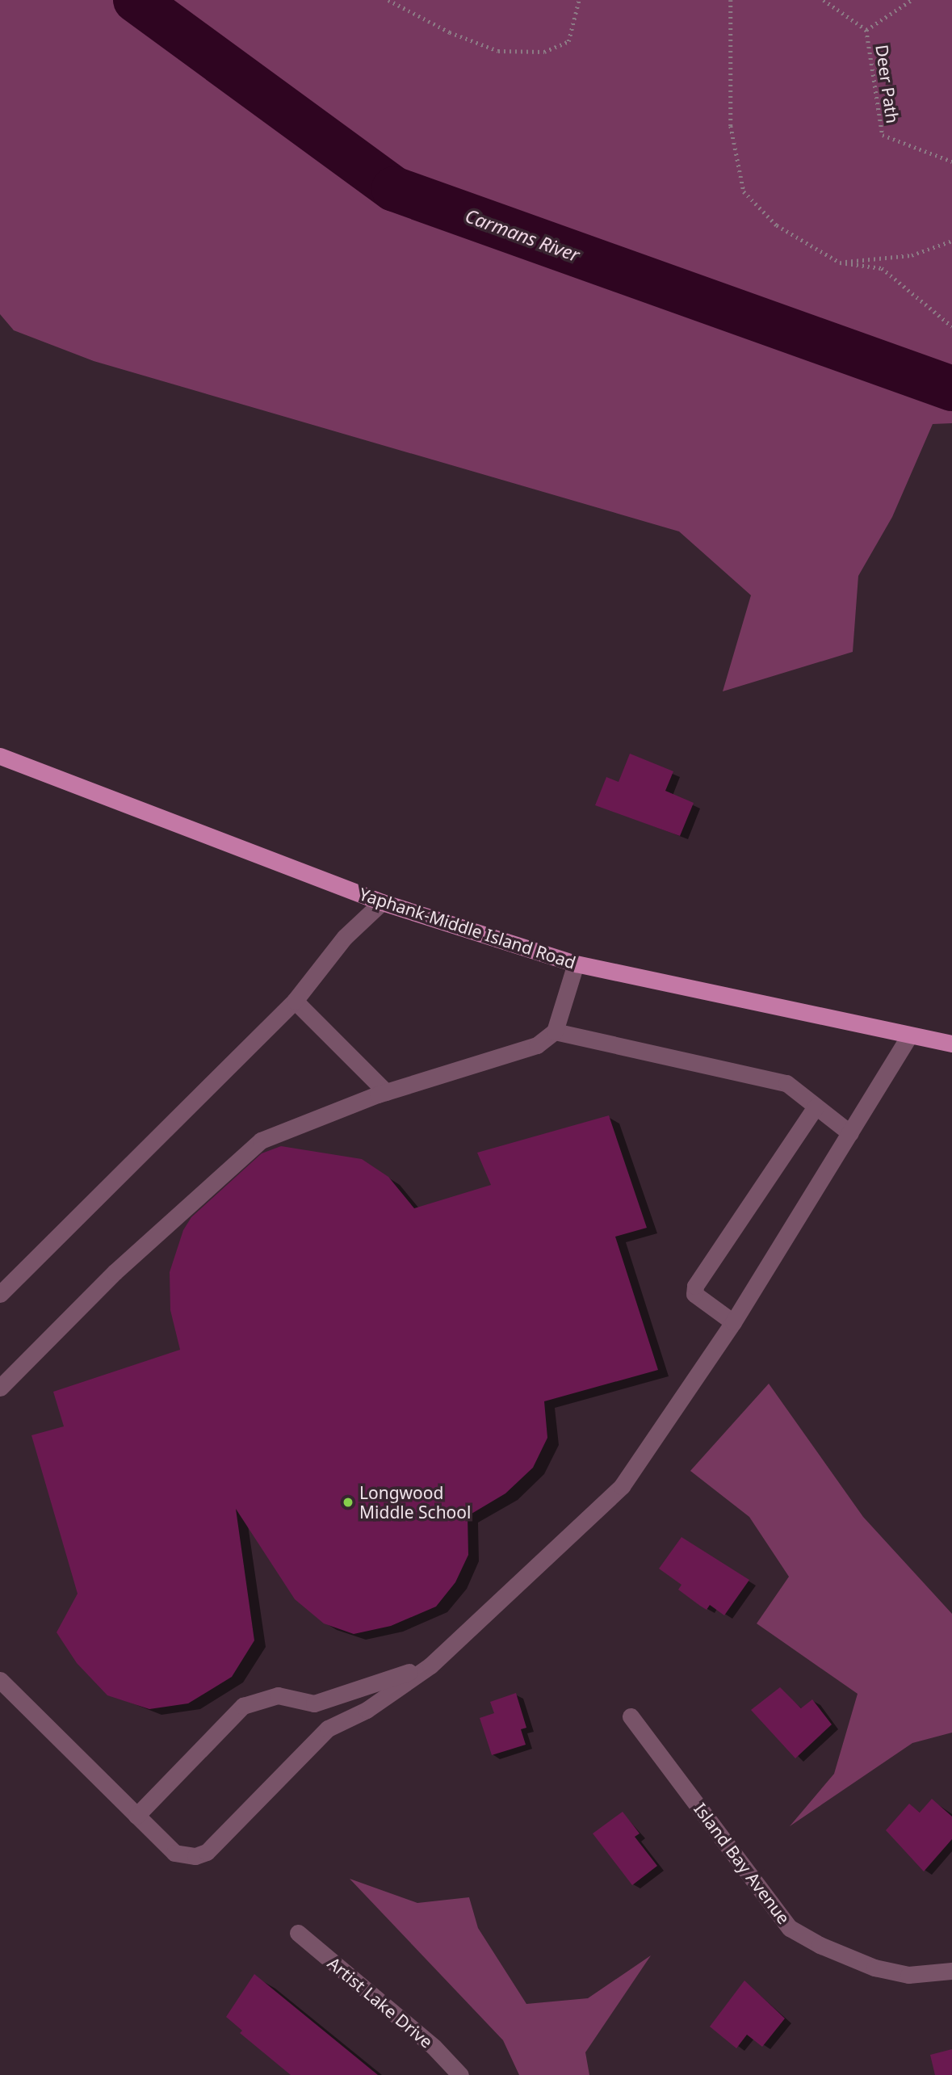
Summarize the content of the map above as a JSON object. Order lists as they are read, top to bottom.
{
  "streets": {
    "main road": ["Yaphank-Middle Island Road"],
    "street": ["Island Bay Avenue", "Artist Lake Drive"],
    "path": ["Deer Path"]
  },
  "water": ["Carmans River"],
  "places": ["Longwood Middle School"]
}
